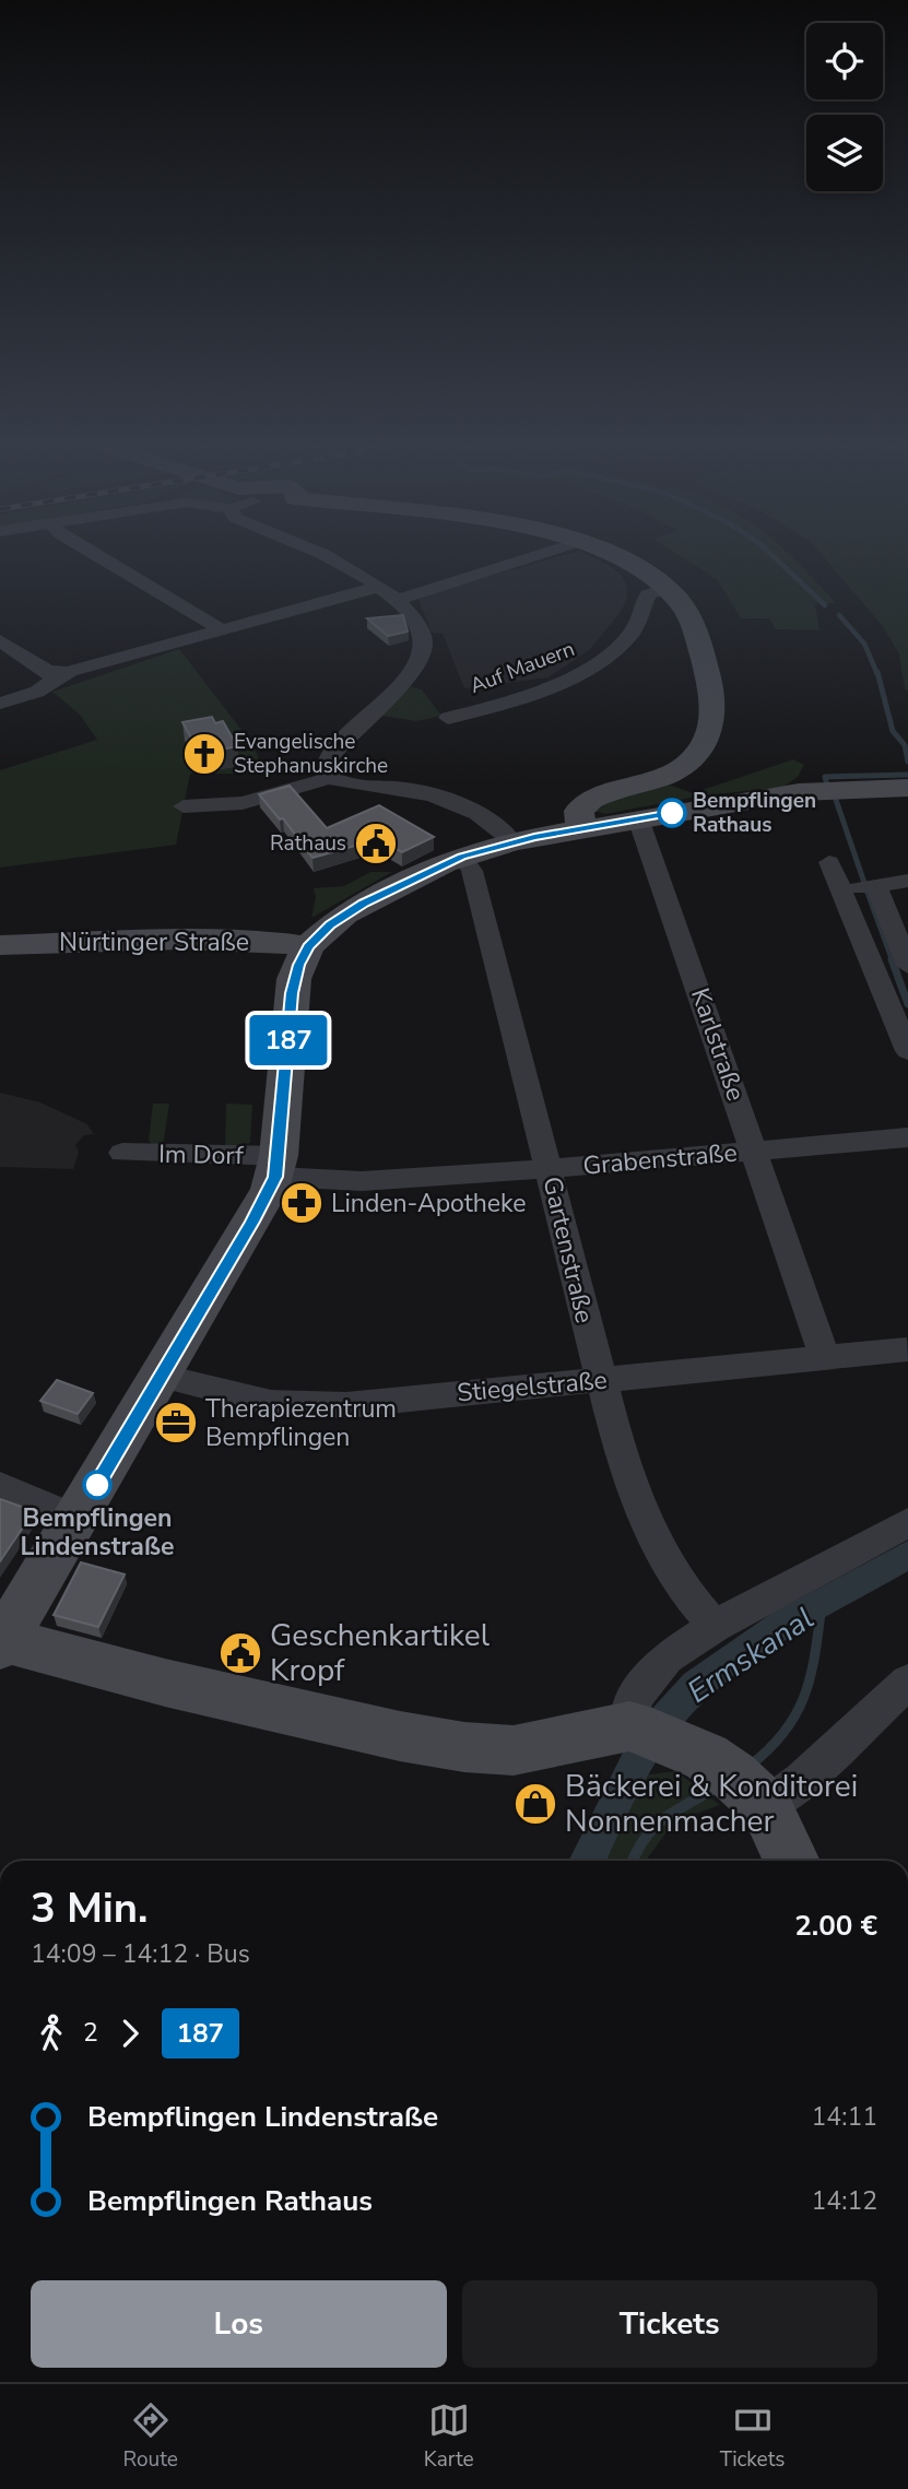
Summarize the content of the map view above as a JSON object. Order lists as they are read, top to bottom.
{
  "streets": {
    "street": [
      "Auf Mauern",
      "Nürtinger Straße",
      "Karlstraße",
      "Im Dorf",
      "Grabenstraße",
      "Gartenstraße",
      "Stiegelstraße"
    ]
  },
  "crossings": [
    ["Karlstraße", "Grabenstraße"],
    ["Karlstraße", "Stiegelstraße"],
    ["Im Dorf", "Grabenstraße"],
    ["Grabenstraße", "Gartenstraße"],
    ["Gartenstraße", "Stiegelstraße"]
  ],
  "water": ["Ermskanal"],
  "places": {
    "church": ["Evangelische Stephanuskirche"],
    "other": ["Bempflingen Rathaus", "Bempflingen Lindenstraße"],
    "public building": ["Rathaus", "Geschenkartikel Kropf"],
    "pharmacy": ["Linden-Apotheke"],
    "office": ["Therapiezentrum Bempflingen"],
    "shop": ["Bäckerei & Konditorei Nonnenmacher"]
  },
  "lines": ["bus line 187"],
  "page": {
    "on_map": "187",
    "heading": ["3 Min.", "14:09 – 14:12 · Bus", "2.00 €"],
    "legs": ["2", "187"],
    "list": [
      {
        "name": "Bempflingen Lindenstraße",
        "value": "14:11"
      },
      {
        "name": "Bempflingen Rathaus",
        "value": "14:12"
      }
    ],
    "buttons": ["Los", "Tickets"],
    "tabs": ["Route", "Karte", "Tickets"]
  }
}
